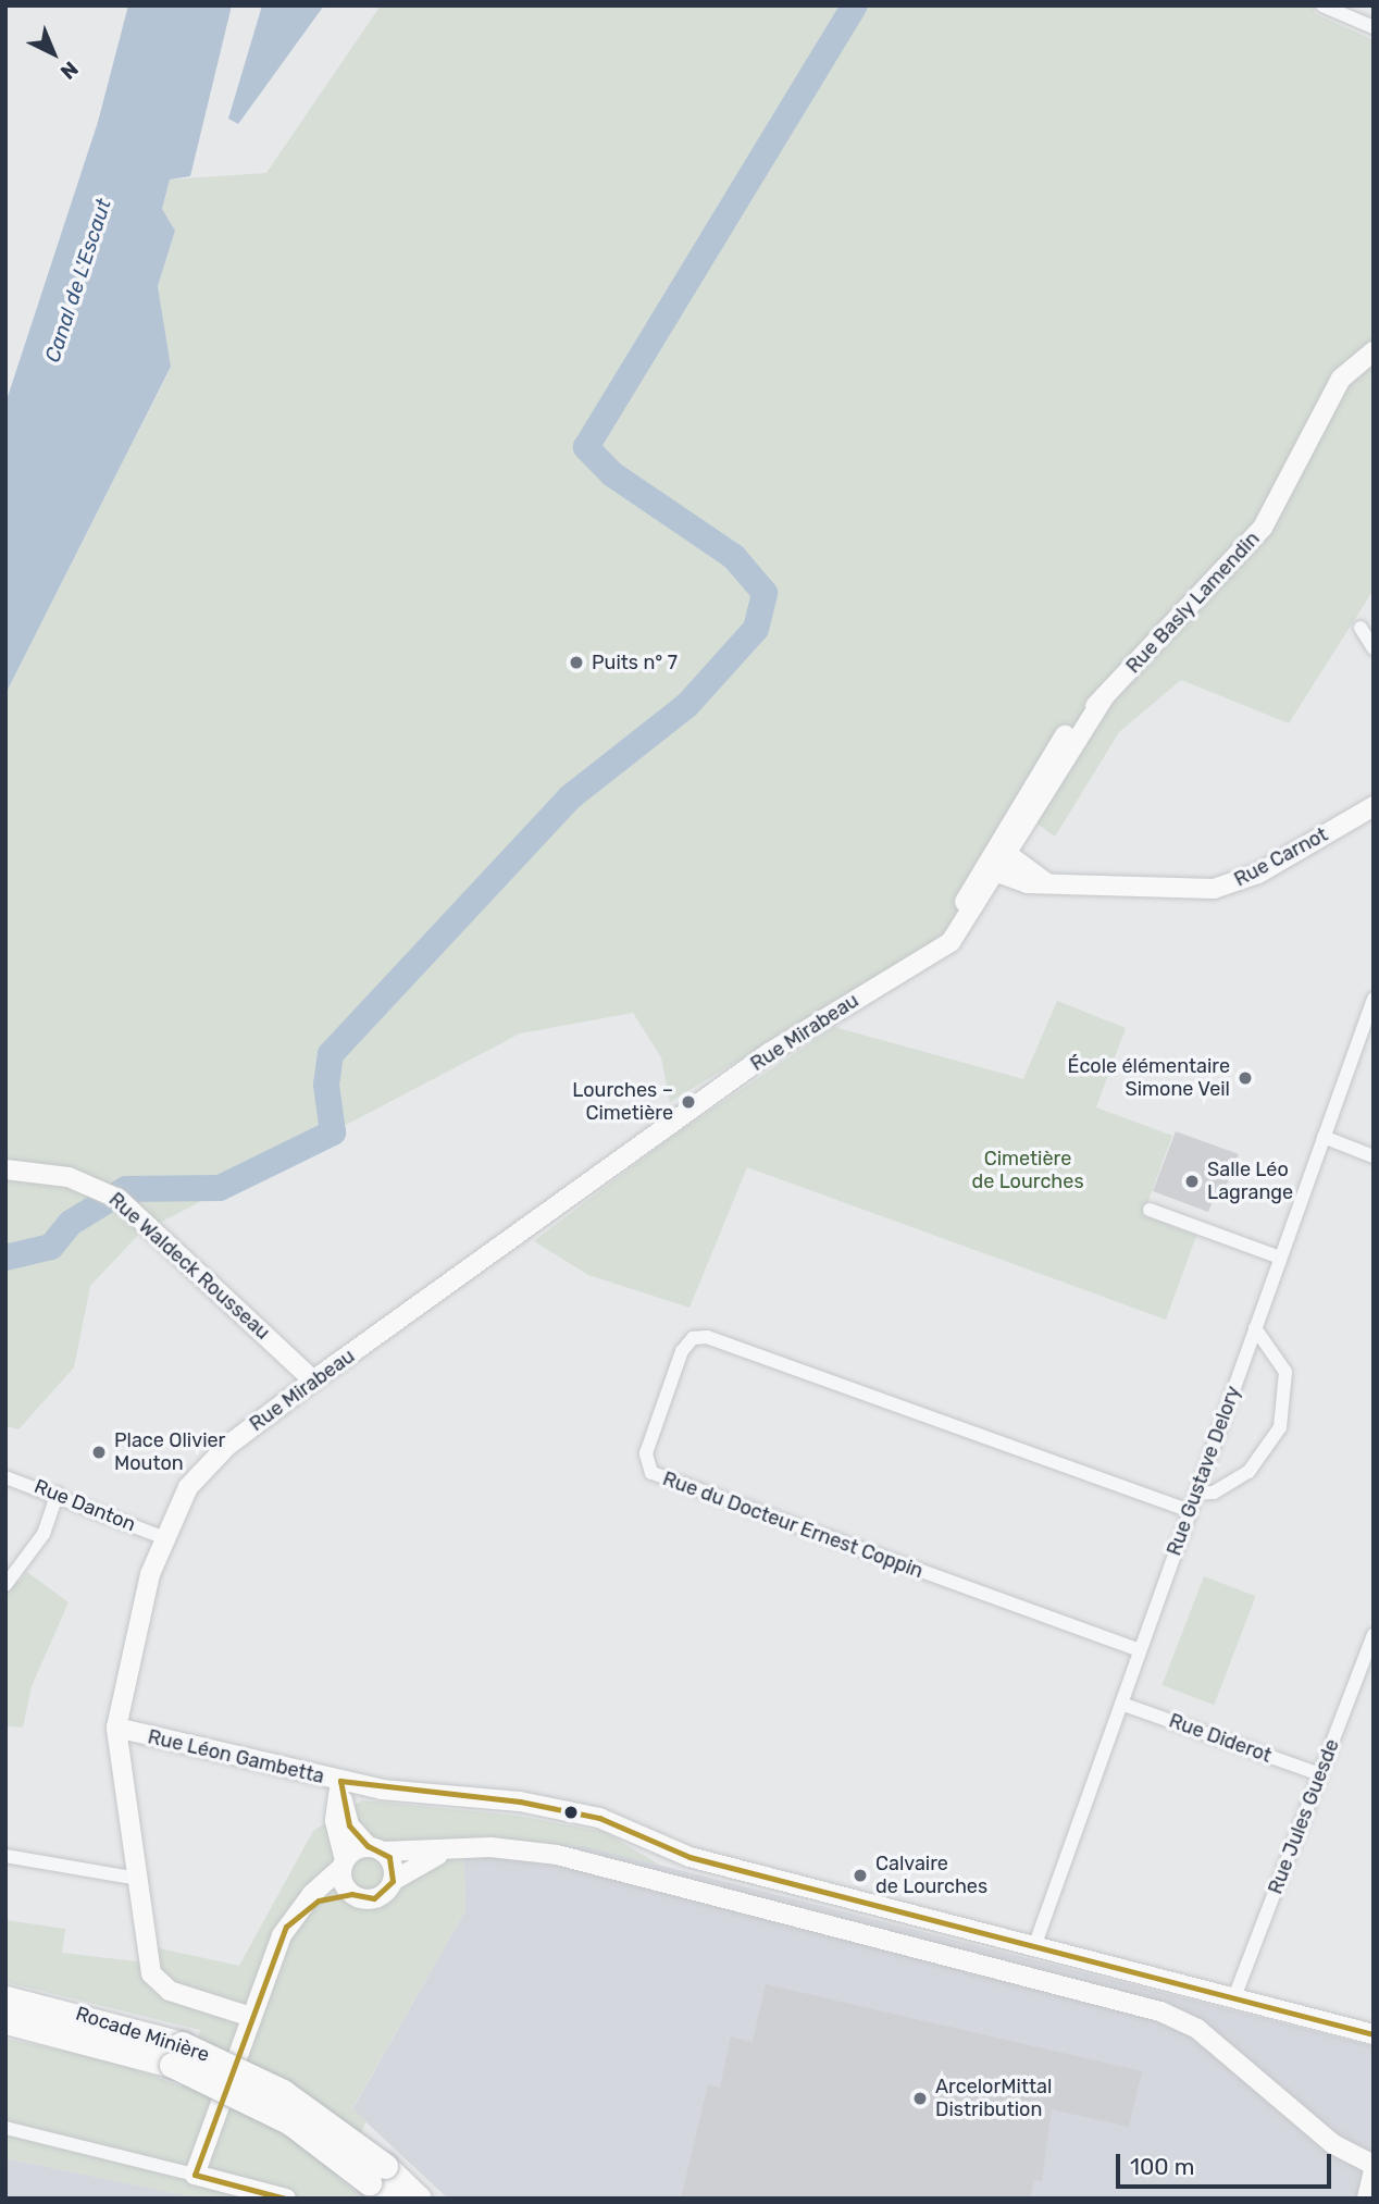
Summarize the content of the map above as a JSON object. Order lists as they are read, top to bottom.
{
  "streets": {
    "highway": ["Rocade Minière"],
    "street": [
      "Rue Basly Lamendin",
      "Rue Carnot",
      "Rue Mirabeau",
      "Rue Waldeck Rousseau",
      "Rue Gustave Delory",
      "Rue Danton",
      "Rue du Docteur Ernest Coppin",
      "Rue Diderot",
      "Rue Léon Gambetta",
      "Rue Jules Guesde"
    ]
  },
  "crossings": [
    ["Rue Basly Lamendin", "Rue Carnot"],
    ["Rue Basly Lamendin", "Rue Mirabeau"],
    ["Rue Carnot", "Rue Mirabeau"],
    ["Rue Mirabeau", "Rue Waldeck Rousseau"],
    ["Rue Mirabeau", "Rue Danton"],
    ["Rue Mirabeau", "Rue Léon Gambetta"],
    ["Rue Gustave Delory", "Rue du Docteur Ernest Coppin"],
    ["Rue Gustave Delory", "Rue Diderot"],
    ["Rue Gustave Delory", "Rue Léon Gambetta"],
    ["Rue Diderot", "Rue Jules Guesde"],
    ["Rue Léon Gambetta", "Rue Jules Guesde"]
  ],
  "water": ["Canal de L'Escaut"],
  "parks": ["Cimetière de Lourches"],
  "places": [
    "Puits n° 7",
    "École élémentaire Simone Veil",
    "Lourches – Cimetière",
    "Salle Léo Lagrange",
    "Place Olivier Mouton",
    "Calvaire de Lourches",
    "ArcelorMittal Distribution"
  ],
  "scale_bar": "100 m",
  "north": "bottom right"
}
